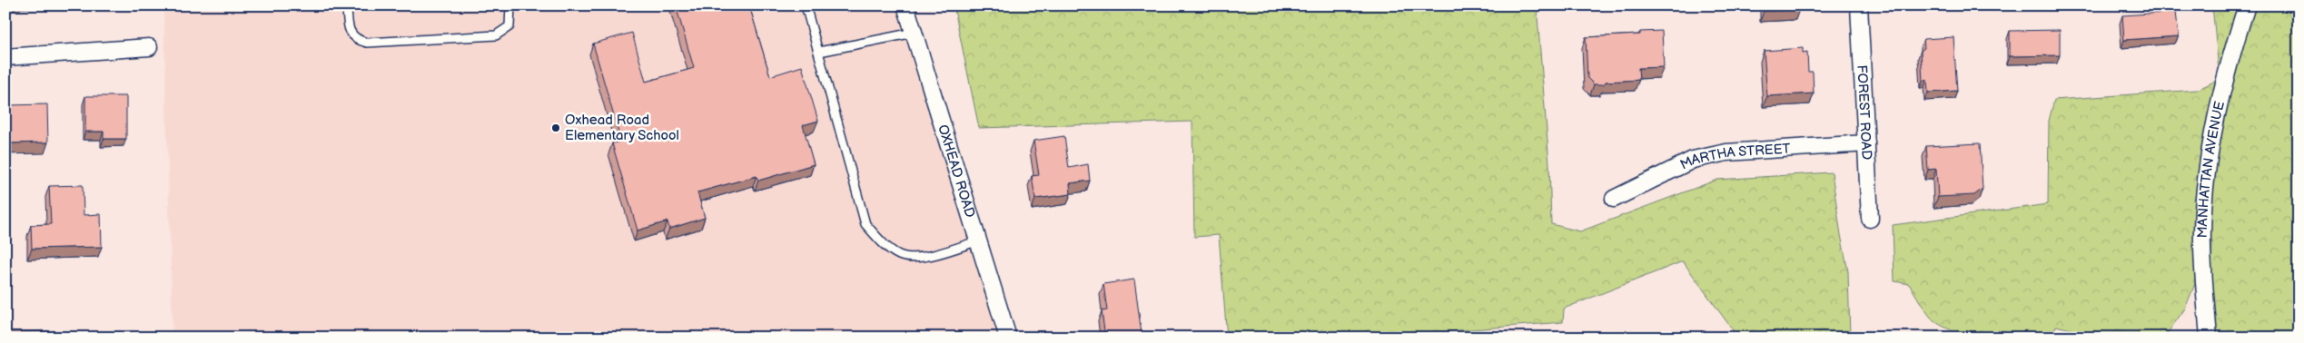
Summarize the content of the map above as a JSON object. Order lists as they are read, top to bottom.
{
  "streets": {
    "street": [
      "FOREST ROAD",
      "MARTHA STREET",
      "MANHATTAN AVENUE",
      "OXHEAD ROAD"
    ]
  },
  "crossings": [
    ["FOREST ROAD", "MARTHA STREET"]
  ],
  "places": ["Oxhead Road Elementary School"]
}
